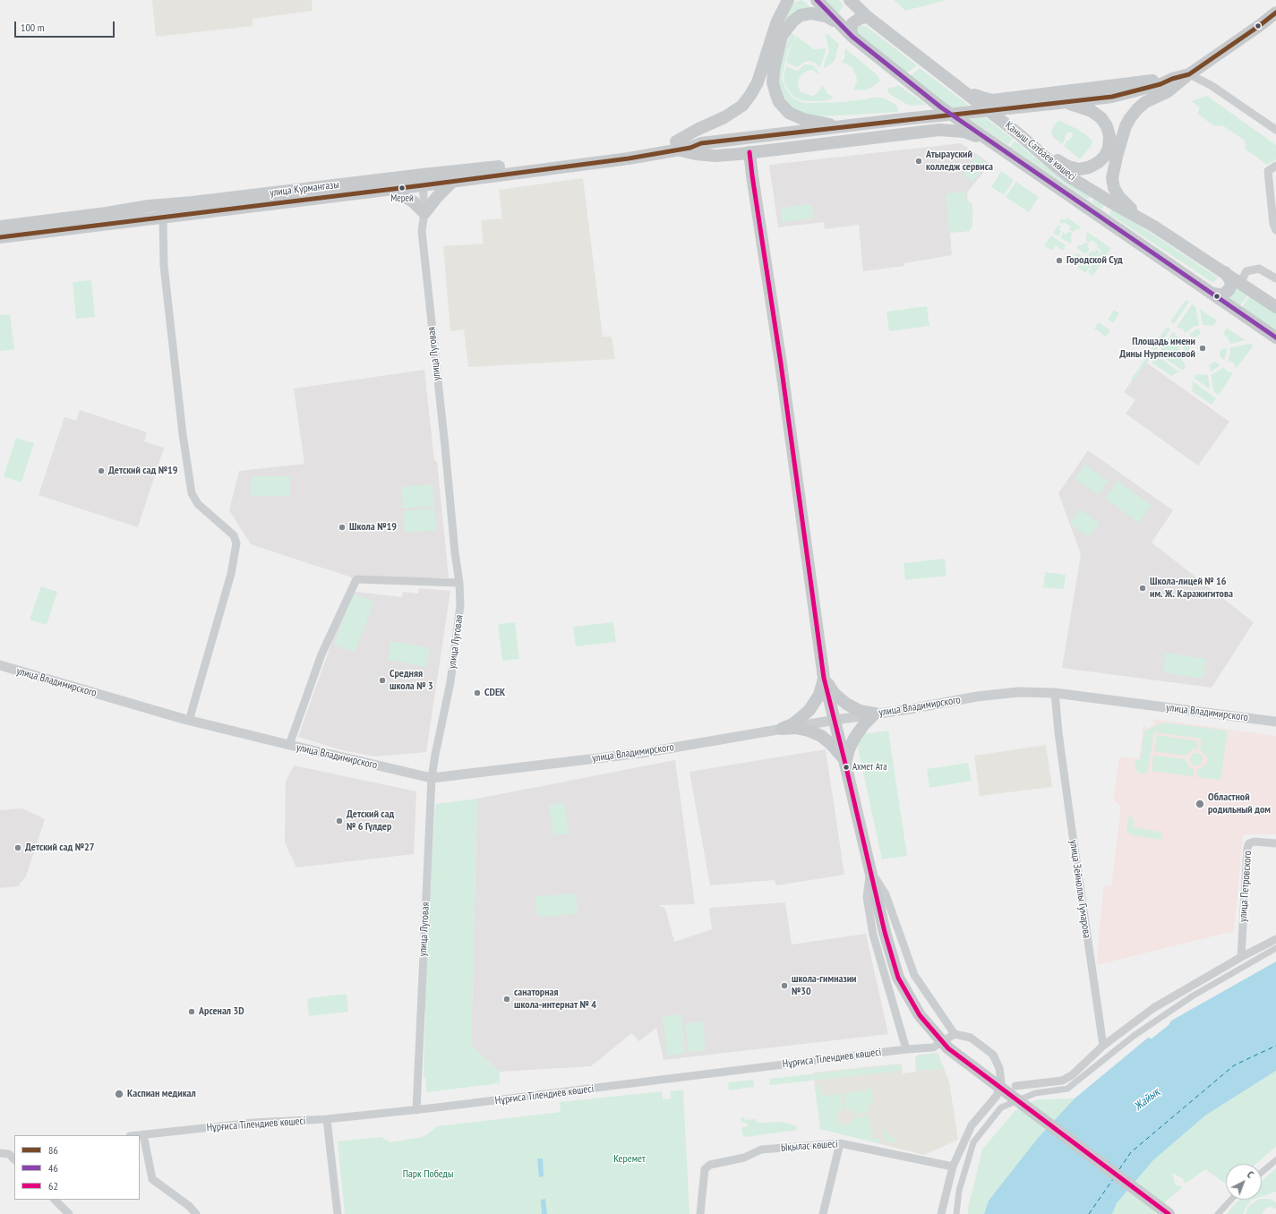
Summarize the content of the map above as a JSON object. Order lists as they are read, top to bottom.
{
  "streets": {
    "main road": ["Қаныш Сәтбаев көшесі", "улица Курмангазы"],
    "street": [
      "улица Луговая",
      "улица Владимирского",
      "улица Петровского",
      "улица Зейноллы Гумарова",
      "Нұрғиса Тілендиев көшесі",
      "Ықылас көшесі"
    ]
  },
  "crossings": [
    ["улица Курмангазы", "улица Луговая"],
    ["улица Луговая", "улица Владимирского"],
    ["улица Луговая", "Нұрғиса Тілендиев көшесі"],
    ["улица Владимирского", "улица Зейноллы Гумарова"]
  ],
  "water": ["Жайық"],
  "parks": ["Керемет", "Парк Победы"],
  "places": [
    "Атырауский колледж сервиса",
    "Мерей",
    "Городской Суд",
    "Площадь имени Дины Нурпеисовой",
    "Детский сад №19",
    "Школа №19",
    "Школа-лицей № 16 им. Ж. Каражигитова",
    "Средняя школа № 3",
    "CDEK",
    "Ахмет Ата",
    "Областной родильный дом",
    "Детский сад № 6 Гүлдер",
    "Детский сад №27",
    "школа-гимназии №30",
    "санаторная школа-интернат № 4",
    "Арсенал 3D",
    "Каспиан медикал"
  ],
  "lines": ["transit line 46", "transit line 86", "transit line 62"],
  "legend": ["86", "46", "62"],
  "scale_bar": "100 m",
  "north": "top right"
}
